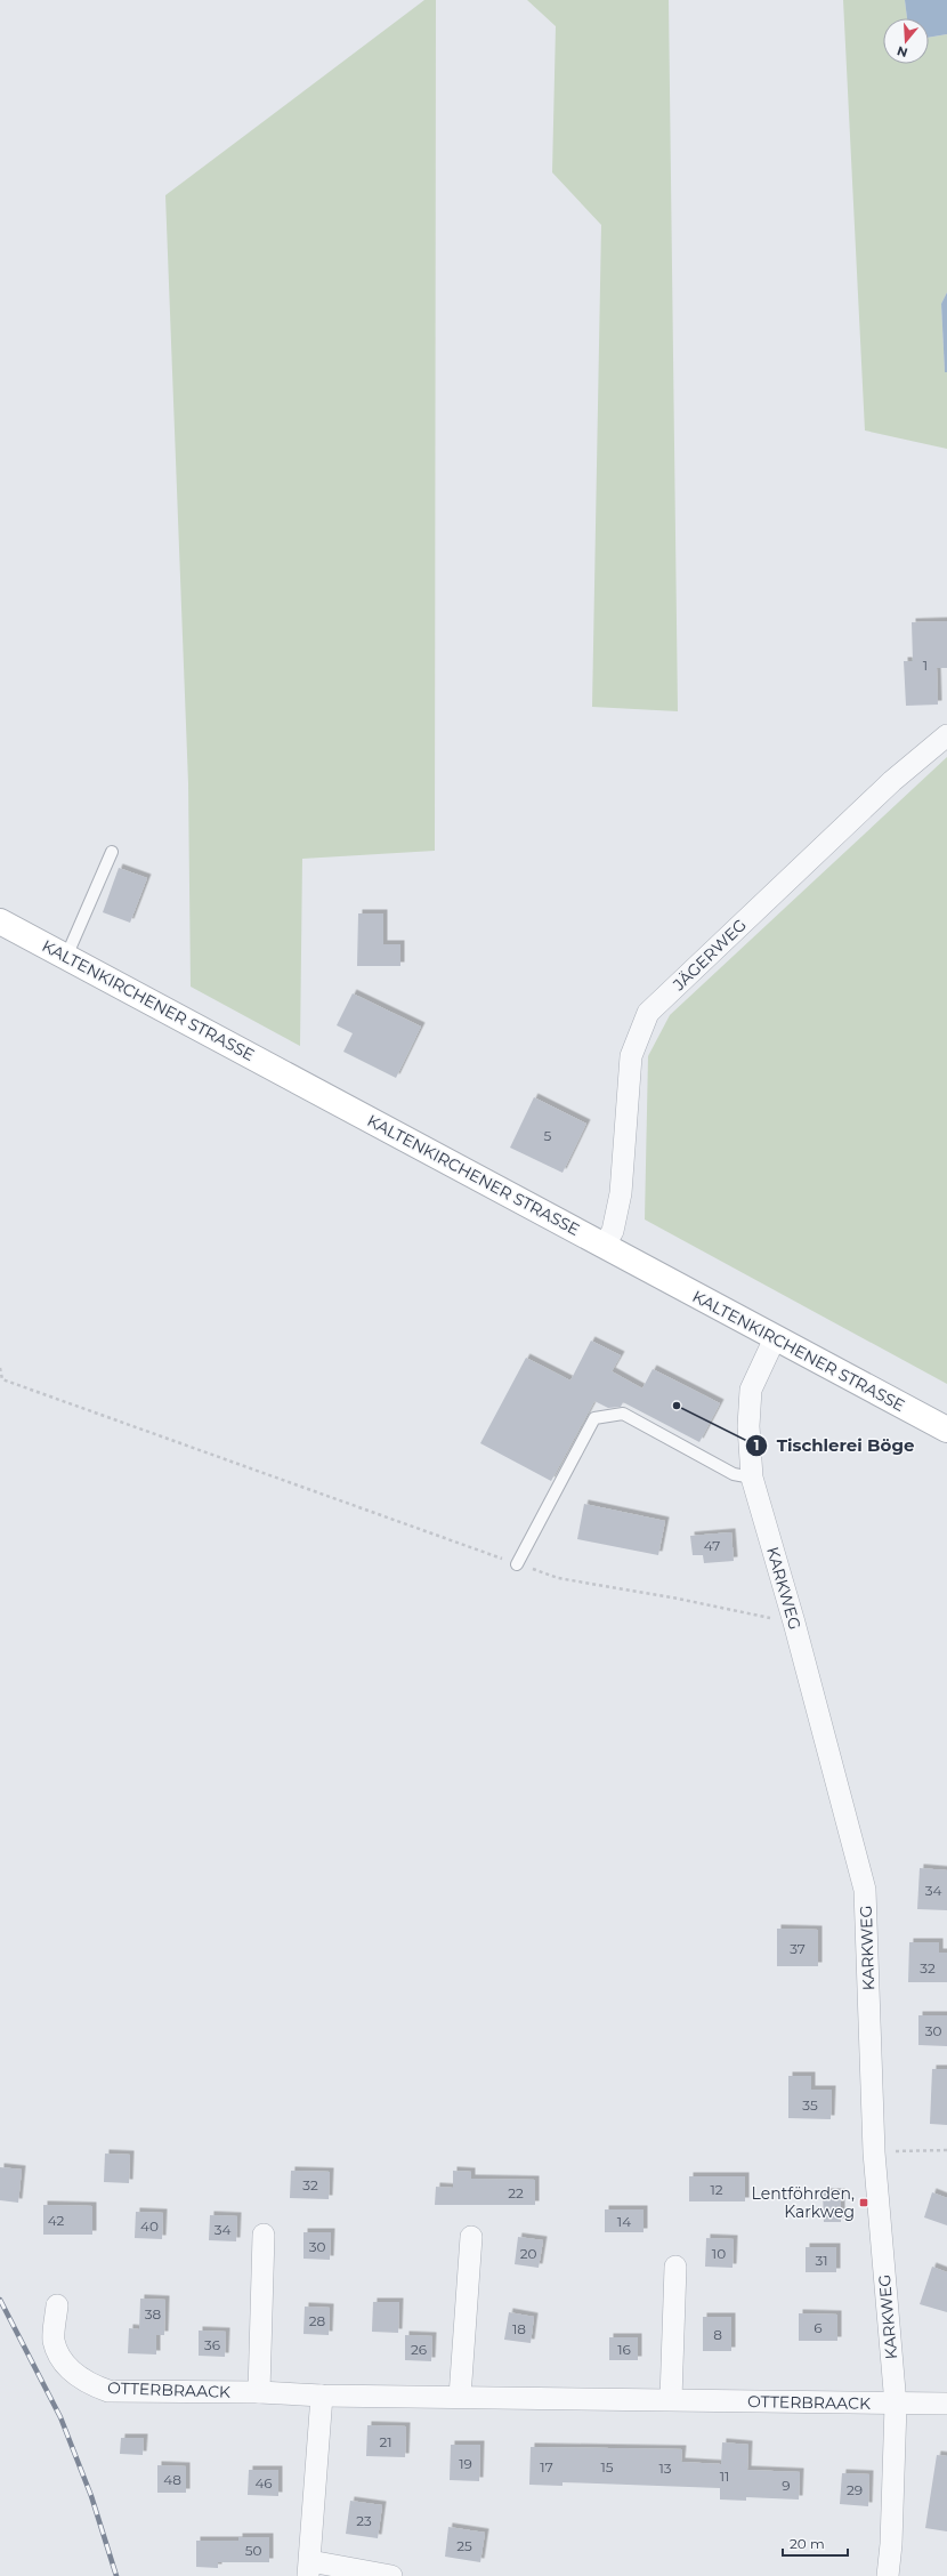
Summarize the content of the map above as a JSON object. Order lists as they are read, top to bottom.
{
  "streets": {
    "main road": ["KALTENKIRCHENER STRASSE"],
    "street": ["JÄGERWEG", "KARKWEG", "OTTERBRAACK"]
  },
  "crossings": [
    ["JÄGERWEG", "KALTENKIRCHENER STRASSE"],
    ["KALTENKIRCHENER STRASSE", "KARKWEG"],
    ["KARKWEG", "OTTERBRAACK"]
  ],
  "places": {
    "other": ["Tischlerei Böge"],
    "transit": ["Lentföhrden, Karkweg"]
  },
  "house_numbers": [
    "1",
    "5",
    "47",
    "34",
    "37",
    "32",
    "30",
    "35",
    "32",
    "12",
    "22",
    "42",
    "14",
    "40",
    "34",
    "30",
    "20",
    "10",
    "31",
    "38",
    "28",
    "6",
    "18",
    "8",
    "36",
    "26",
    "16",
    "21",
    "19",
    "17",
    "15",
    "13",
    "11",
    "48",
    "46",
    "9",
    "29",
    "23",
    "25",
    "50"
  ],
  "scale_bar": "20 m",
  "north": "bottom"
}
